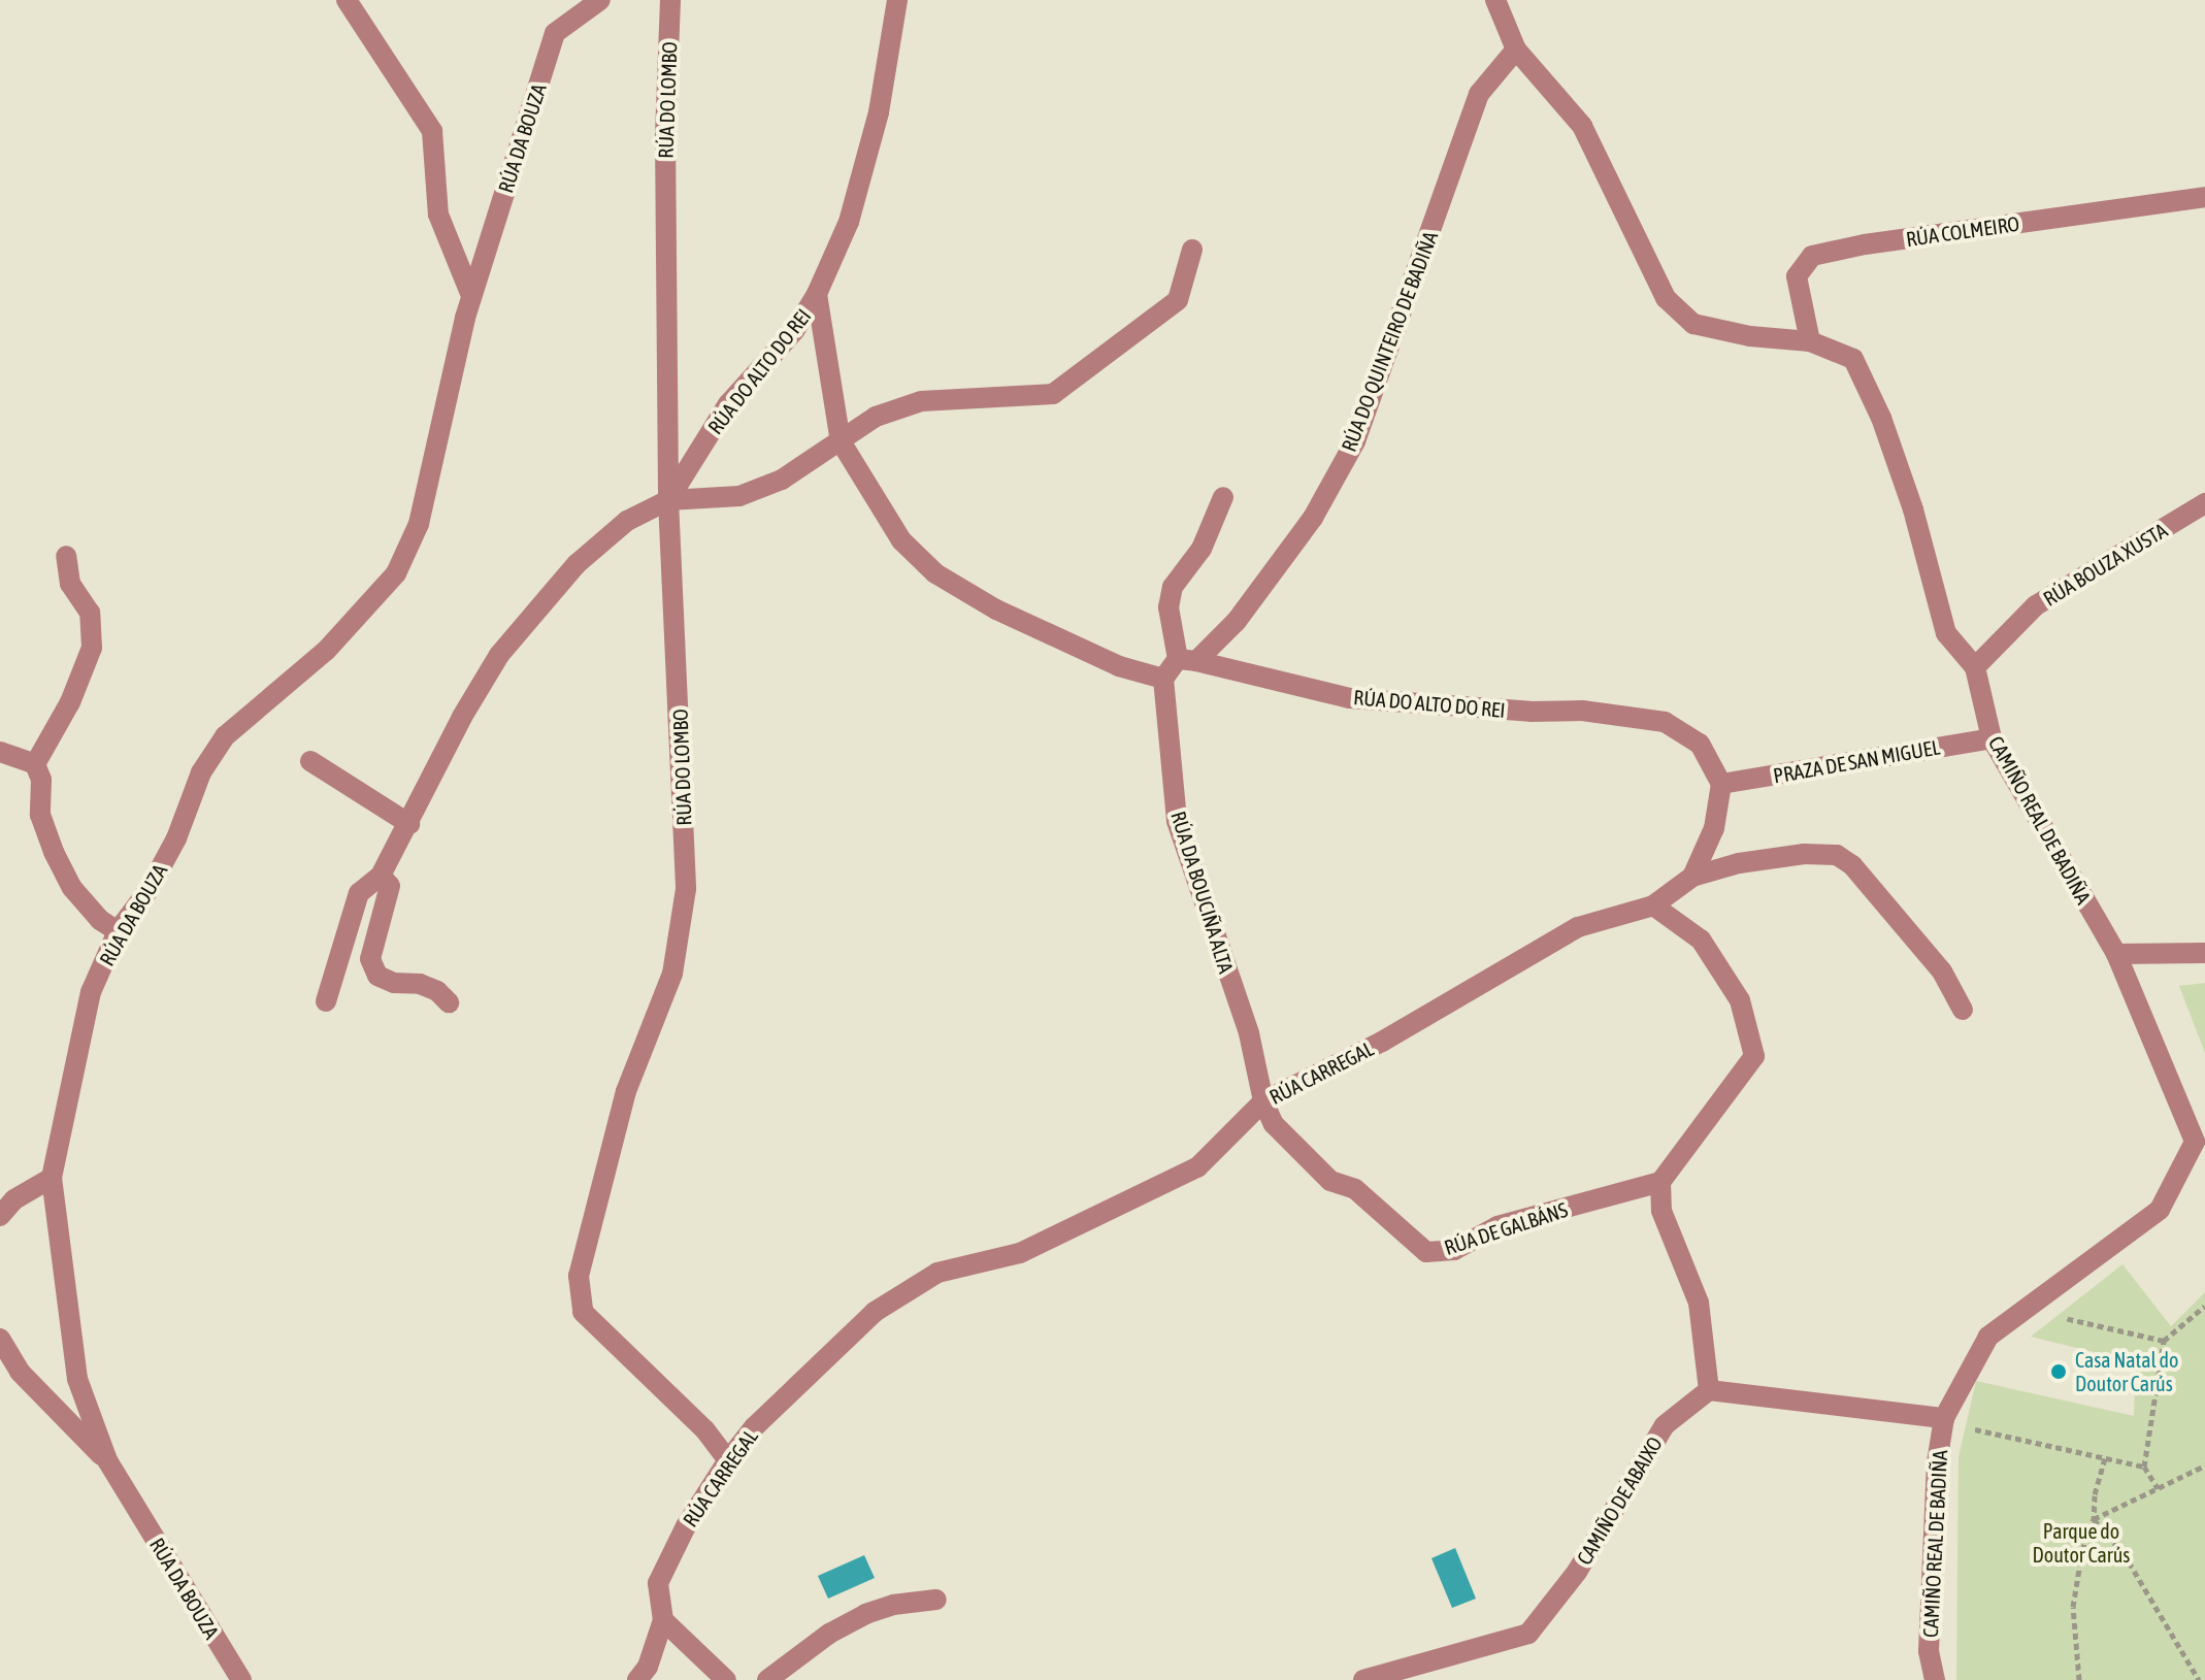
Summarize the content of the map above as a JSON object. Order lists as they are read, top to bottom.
{
  "streets": {
    "street": [
      "RÚA DO LOMBO",
      "RÚA DA BOUZA",
      "RÚA COLMEIRO",
      "RÚA DO QUINTEIRO DE BADIÑA",
      "RÚA DO ALTO DO REI",
      "RÚA BOUZA XUSTA",
      "PRAZA DE SAN MIGUEL",
      "CAMIÑO REAL DE BADIÑA",
      "RÚA DA BOUCIÑA ALTA",
      "RÚA CARREGAL",
      "RÚA DE GALBÁNS",
      "CAMIÑO DE ABAIXO"
    ]
  },
  "crossings": [
    ["RÚA DO LOMBO", "RÚA DO ALTO DO REI"],
    ["RÚA DO LOMBO", "RÚA CARREGAL"],
    ["RÚA COLMEIRO", "CAMIÑO REAL DE BADIÑA"],
    ["RÚA DO QUINTEIRO DE BADIÑA", "RÚA DO ALTO DO REI"],
    ["RÚA DO QUINTEIRO DE BADIÑA", "CAMIÑO REAL DE BADIÑA"],
    ["RÚA DO QUINTEIRO DE BADIÑA", "RÚA DA BOUCIÑA ALTA"],
    ["RÚA DO ALTO DO REI", "PRAZA DE SAN MIGUEL"],
    ["RÚA DO ALTO DO REI", "RÚA DA BOUCIÑA ALTA"],
    ["RÚA BOUZA XUSTA", "CAMIÑO REAL DE BADIÑA"],
    ["PRAZA DE SAN MIGUEL", "CAMIÑO REAL DE BADIÑA"],
    ["RÚA DA BOUCIÑA ALTA", "RÚA CARREGAL"],
    ["RÚA DA BOUCIÑA ALTA", "RÚA DE GALBÁNS"],
    ["RÚA CARREGAL", "RÚA DE GALBÁNS"]
  ],
  "parks": ["Parque do Doutor Carús"],
  "places": ["Casa Natal do Doutor Carús"]
}
